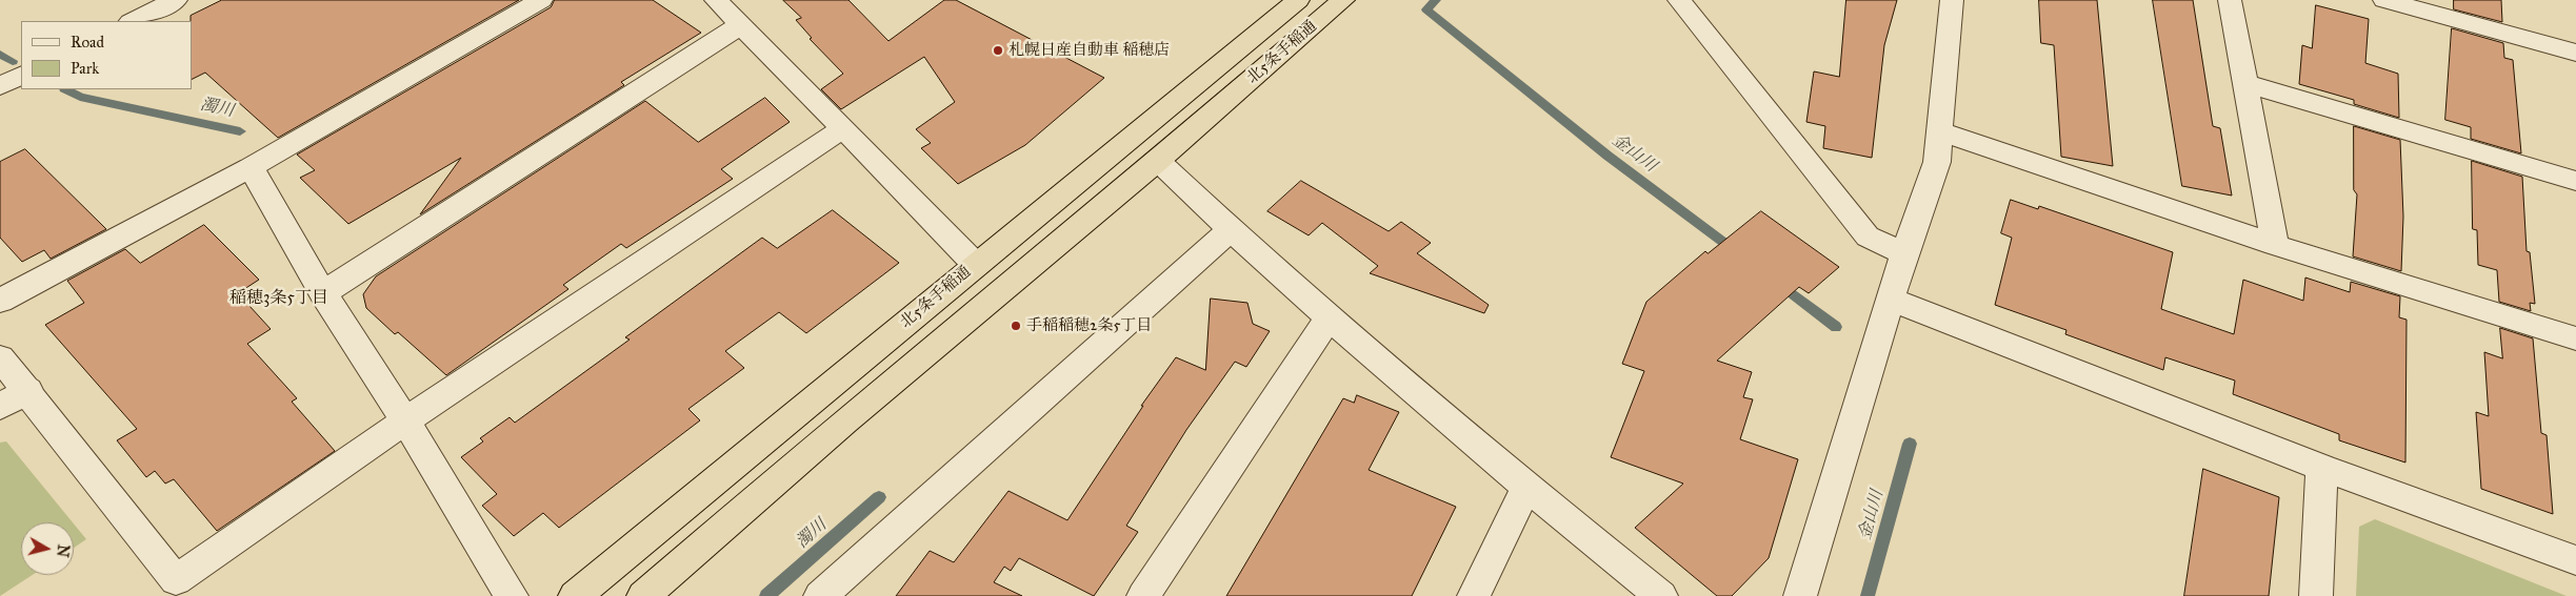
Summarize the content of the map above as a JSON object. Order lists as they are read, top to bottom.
{
  "streets": {
    "highway": ["北5条手稲通"]
  },
  "districts": ["稲穂3条5丁目"],
  "water": ["濁川", "金山川"],
  "places": ["札幌日産自動車 稲穂店", "手稲稲穂2条5丁目"],
  "legend": ["Road", "Park"],
  "north": "right"
}
